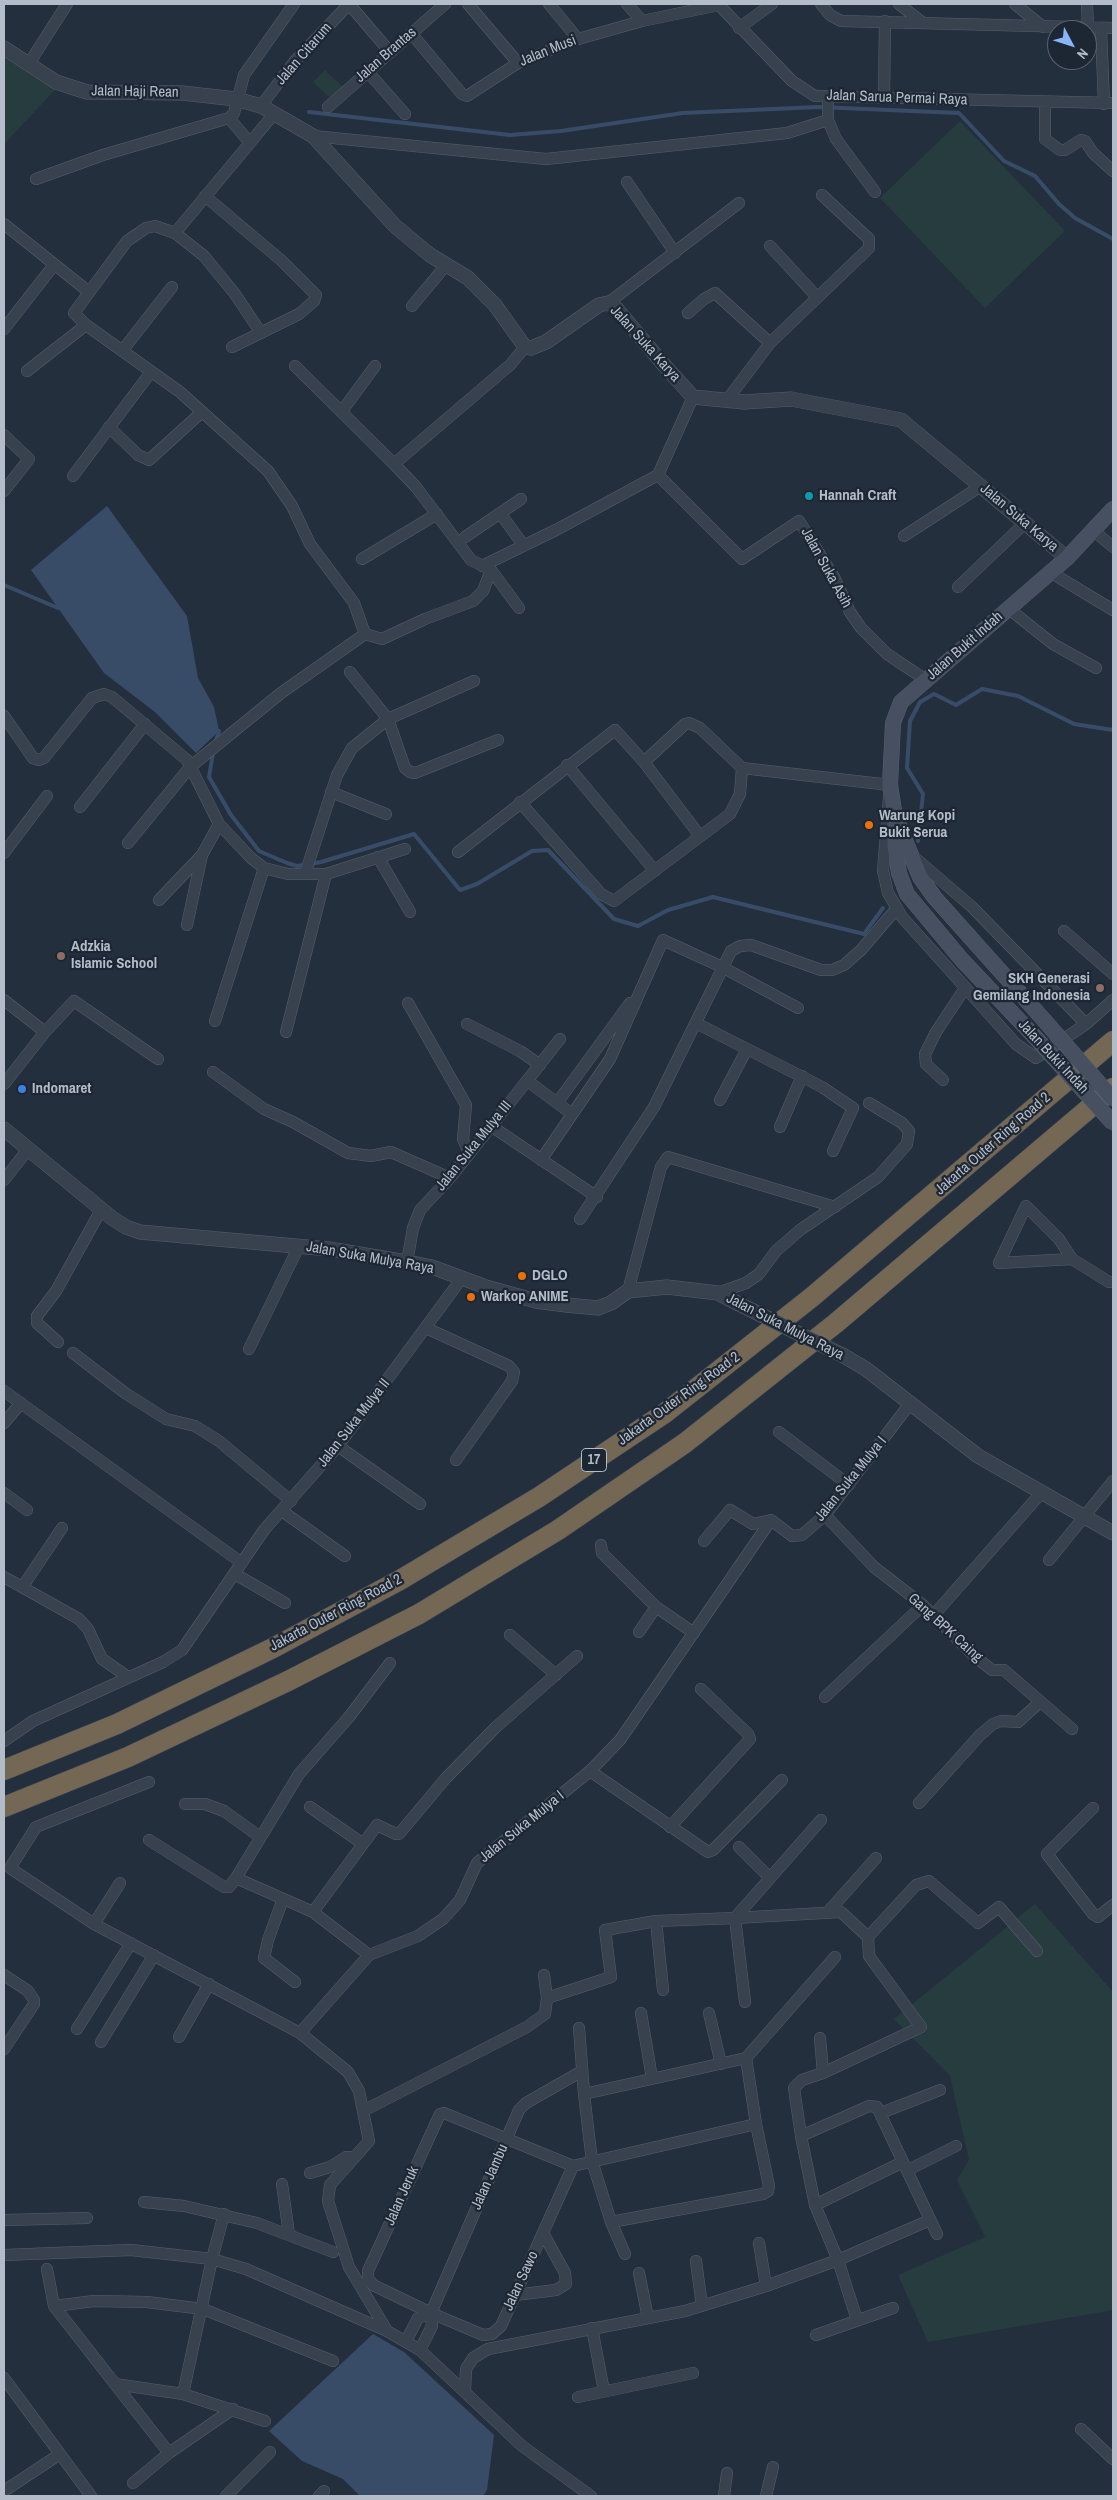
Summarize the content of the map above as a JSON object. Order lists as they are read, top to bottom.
{
  "streets": {
    "highway": ["Jakarta Outer Ring Road 2", "17"],
    "main road": ["Jalan Bukit Indah"],
    "street": [
      "Jalan Musi",
      "Jalan Citarum",
      "Jalan Brantas",
      "Jalan Haji Rean",
      "Jalan Sarua Permai Raya",
      "Jalan Suka Karya",
      "Jalan Suka Asih",
      "Jalan Suka Mulya III",
      "Jalan Suka Mulya Raya",
      "Jalan Suka Mulya II",
      "Jalan Suka Mulya I",
      "Gang BPK Caing",
      "Jalan Jambu",
      "Jalan Jeruk",
      "Jalan Sawo"
    ]
  },
  "crossings": [
    ["Jalan Musi", "Jalan Brantas"],
    ["Jalan Musi", "Jalan Sarua Permai Raya"],
    ["Jalan Citarum", "Jalan Haji Rean"],
    ["Jalan Suka Karya", "Jalan Bukit Indah"],
    ["Jalan Suka Asih", "Jalan Bukit Indah"],
    ["Jalan Suka Mulya III", "Jalan Suka Mulya Raya"],
    ["Jalan Suka Mulya Raya", "Jalan Suka Mulya II"],
    ["Jalan Suka Mulya Raya", "Jalan Suka Mulya I"],
    ["Jalan Suka Mulya I", "Gang BPK Caing"],
    ["Jalan Jambu", "Jalan Jeruk"],
    ["Jalan Jambu", "Jalan Sawo"],
    ["Jalan Jeruk", "Jalan Sawo"]
  ],
  "places": [
    "Hannah Craft",
    "Warung Kopi Bukit Serua",
    "Adzkia Islamic School",
    "SKH Generasi Gemilang Indonesia",
    "Indomaret",
    "DGLO",
    "Warkop ANIME"
  ],
  "north": "bottom right"
}
